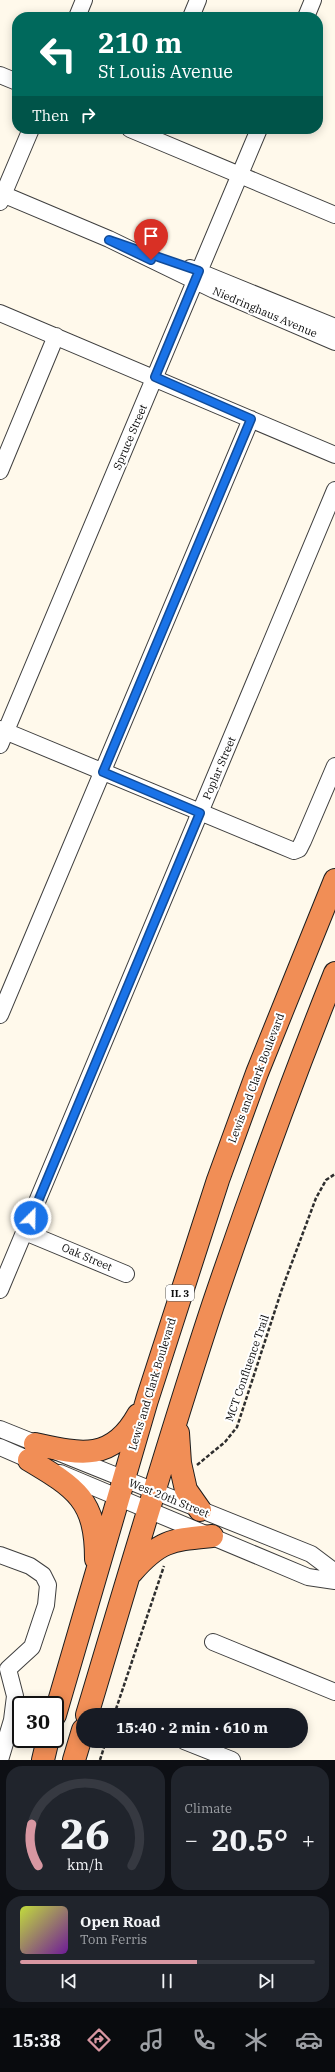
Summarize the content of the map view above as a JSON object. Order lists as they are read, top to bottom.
{
  "streets": {
    "highway": ["Lewis and Clark Boulevard", "IL 3"],
    "street": [
      "Niedringhaus Avenue",
      "Spruce Street",
      "Poplar Street",
      "Oak Street",
      "West 20th Street"
    ],
    "path": ["MCT Confluence Trail"]
  },
  "crossings": [
    ["Niedringhaus Avenue", "Spruce Street"],
    ["Poplar Street", "Oak Street"],
    ["Lewis and Clark Boulevard", "West 20th Street"]
  ],
  "page": {
    "turn": ["210 m", "St Louis Avenue"],
    "then": "Then",
    "limit": "30",
    "trip": "15:40 · 2 min · 610 m",
    "tile": "Climate",
    "heat": ["−", "20.5°", "+"],
    "song": ["Open Road", "Tom Ferris"],
    "tabs": "15:38",
    "gauge": ["26", "km/h"]
  }
}
